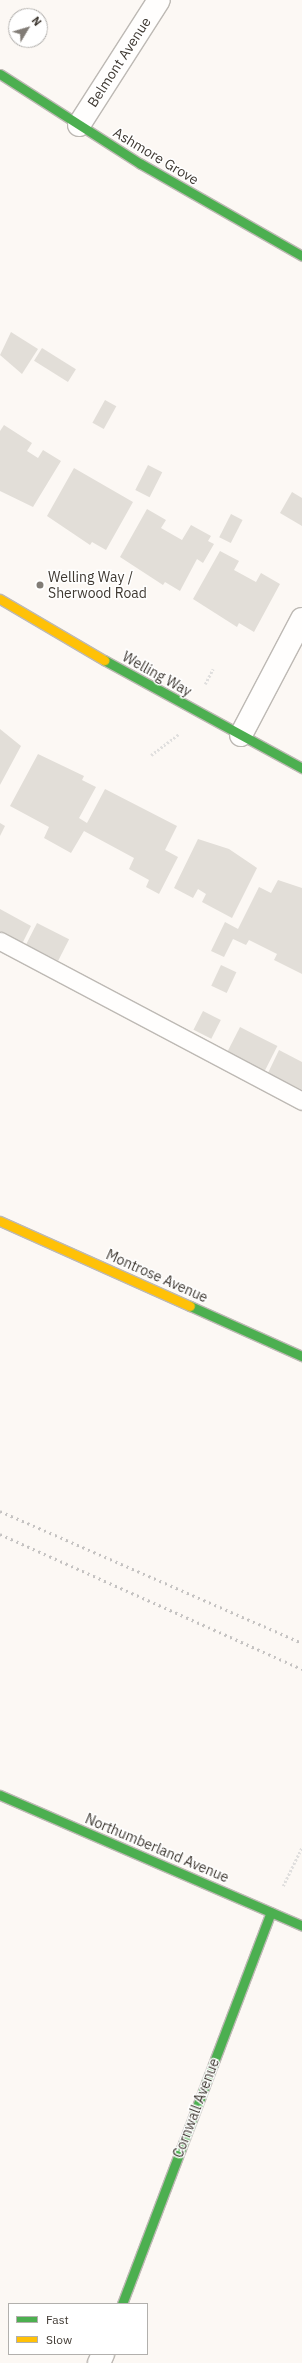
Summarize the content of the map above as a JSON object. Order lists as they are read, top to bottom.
{
  "streets": {
    "street": [
      "Belmont Avenue",
      "Ashmore Grove",
      "Welling Way",
      "Montrose Avenue",
      "Northumberland Avenue",
      "Cornwall Avenue"
    ]
  },
  "crossings": [
    ["Belmont Avenue", "Ashmore Grove"],
    ["Northumberland Avenue", "Cornwall Avenue"]
  ],
  "places": ["Welling Way / Sherwood Road"],
  "legend": ["Fast", "Slow"],
  "north": "top right"
}
